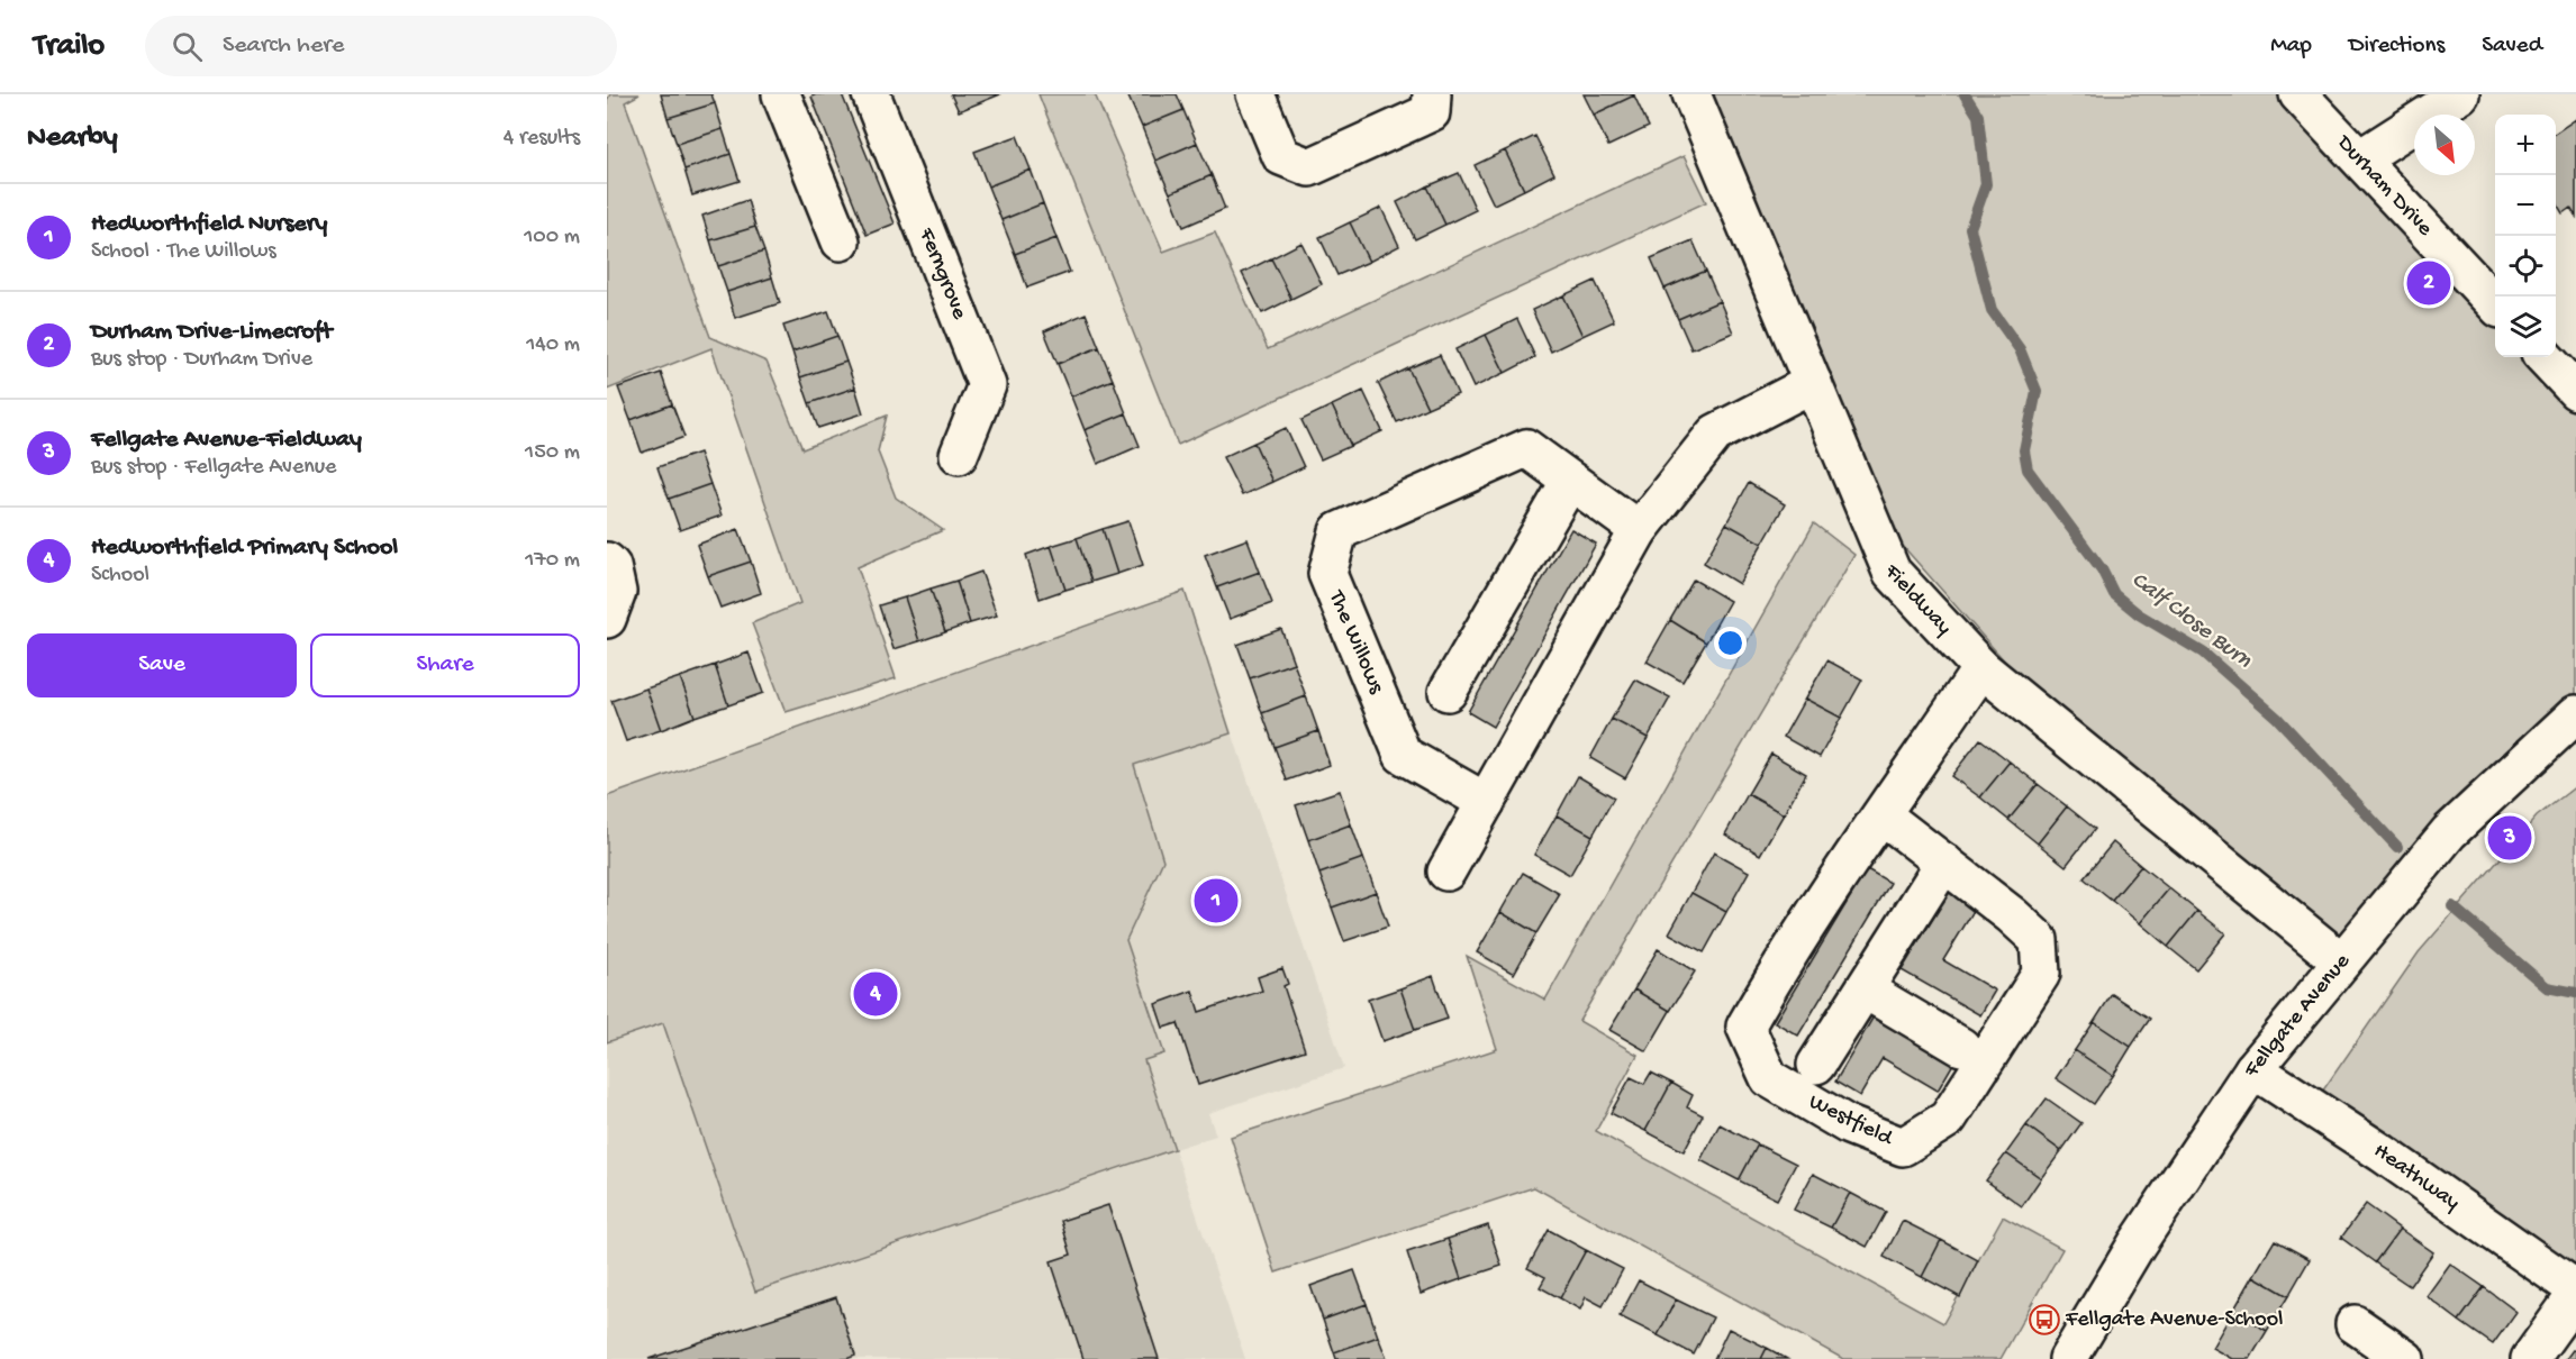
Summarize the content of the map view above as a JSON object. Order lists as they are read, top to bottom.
{
  "streets": {
    "street": [
      "Durham Drive",
      "Ferngrove",
      "Fieldway",
      "The Willows",
      "Fellgate Avenue",
      "Westfield",
      "Heathway"
    ]
  },
  "crossings": [
    ["Fieldway", "Fellgate Avenue"],
    ["Fieldway", "Westfield"],
    ["Fellgate Avenue", "Heathway"]
  ],
  "water": ["Calf Close Burn"],
  "places": {
    "bus stop": ["Fellgate Avenue-School"]
  },
  "north": "bottom right",
  "page": {
    "header": "Trailo",
    "search": "Search here",
    "nav": ["Map", "Directions", "Saved"],
    "heading": ["Nearby", "4 results"],
    "map_buttons": ["+", "−"],
    "list": [
      {
        "mark": "1",
        "name": "Hedworthfield Nursery",
        "note": "School · The Willows",
        "value": "100 m"
      },
      {
        "mark": "2",
        "name": "Durham Drive-Limecroft",
        "note": "Bus stop · Durham Drive",
        "value": "140 m"
      },
      {
        "mark": "3",
        "name": "Fellgate Avenue-Fieldway",
        "note": "Bus stop · Fellgate Avenue",
        "value": "150 m"
      },
      {
        "mark": "4",
        "name": "Hedworthfield Primary School",
        "note": "School",
        "value": "170 m"
      }
    ],
    "pins": [
      "2",
      "3",
      "1",
      "4"
    ],
    "buttons": ["Save", "Share"]
  }
}
